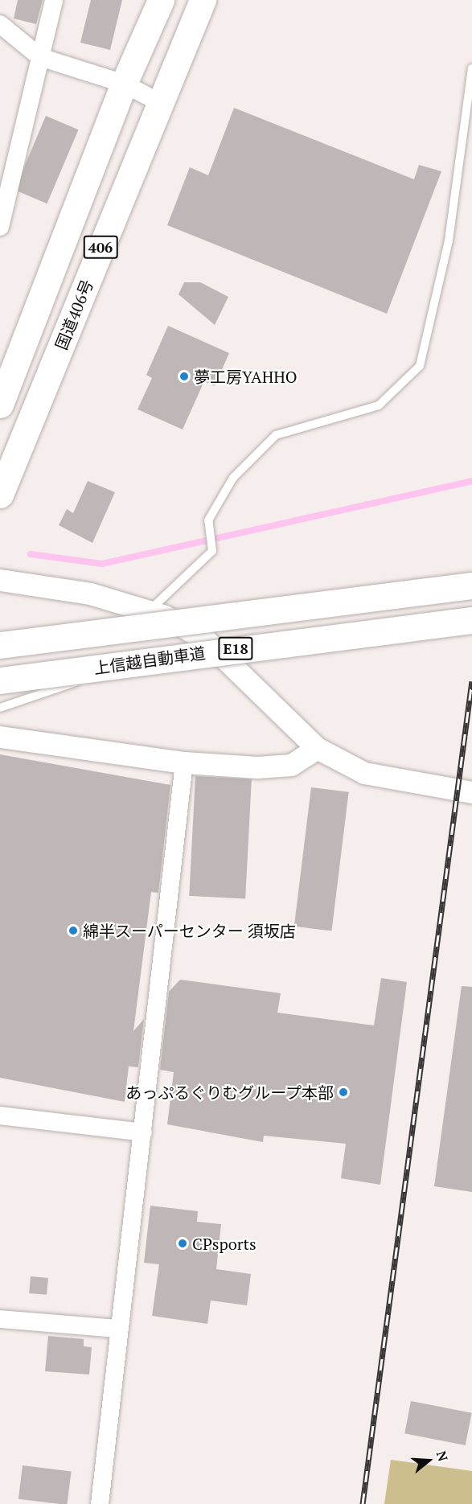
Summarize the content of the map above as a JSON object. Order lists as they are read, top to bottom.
{
  "streets": {
    "highway": [
      "406",
      "国道406号",
      "E18",
      "上信越自動車道"
    ]
  },
  "places": [
    "夢工房YAHHO",
    "綿半スーパーセンター 須坂店",
    "あっぷるぐりむグループ本部",
    "CPsports"
  ],
  "north": "right"
}
